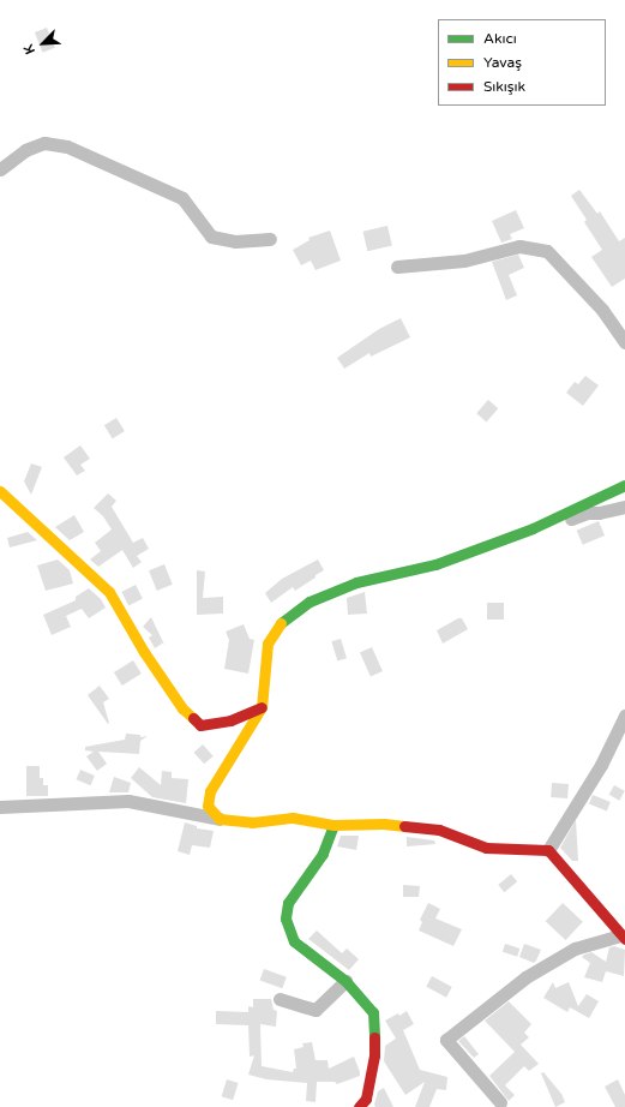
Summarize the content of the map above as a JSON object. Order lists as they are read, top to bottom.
{
  "legend": ["Akıcı", "Yavaş", "Sıkışık"],
  "north": "bottom left"
}
